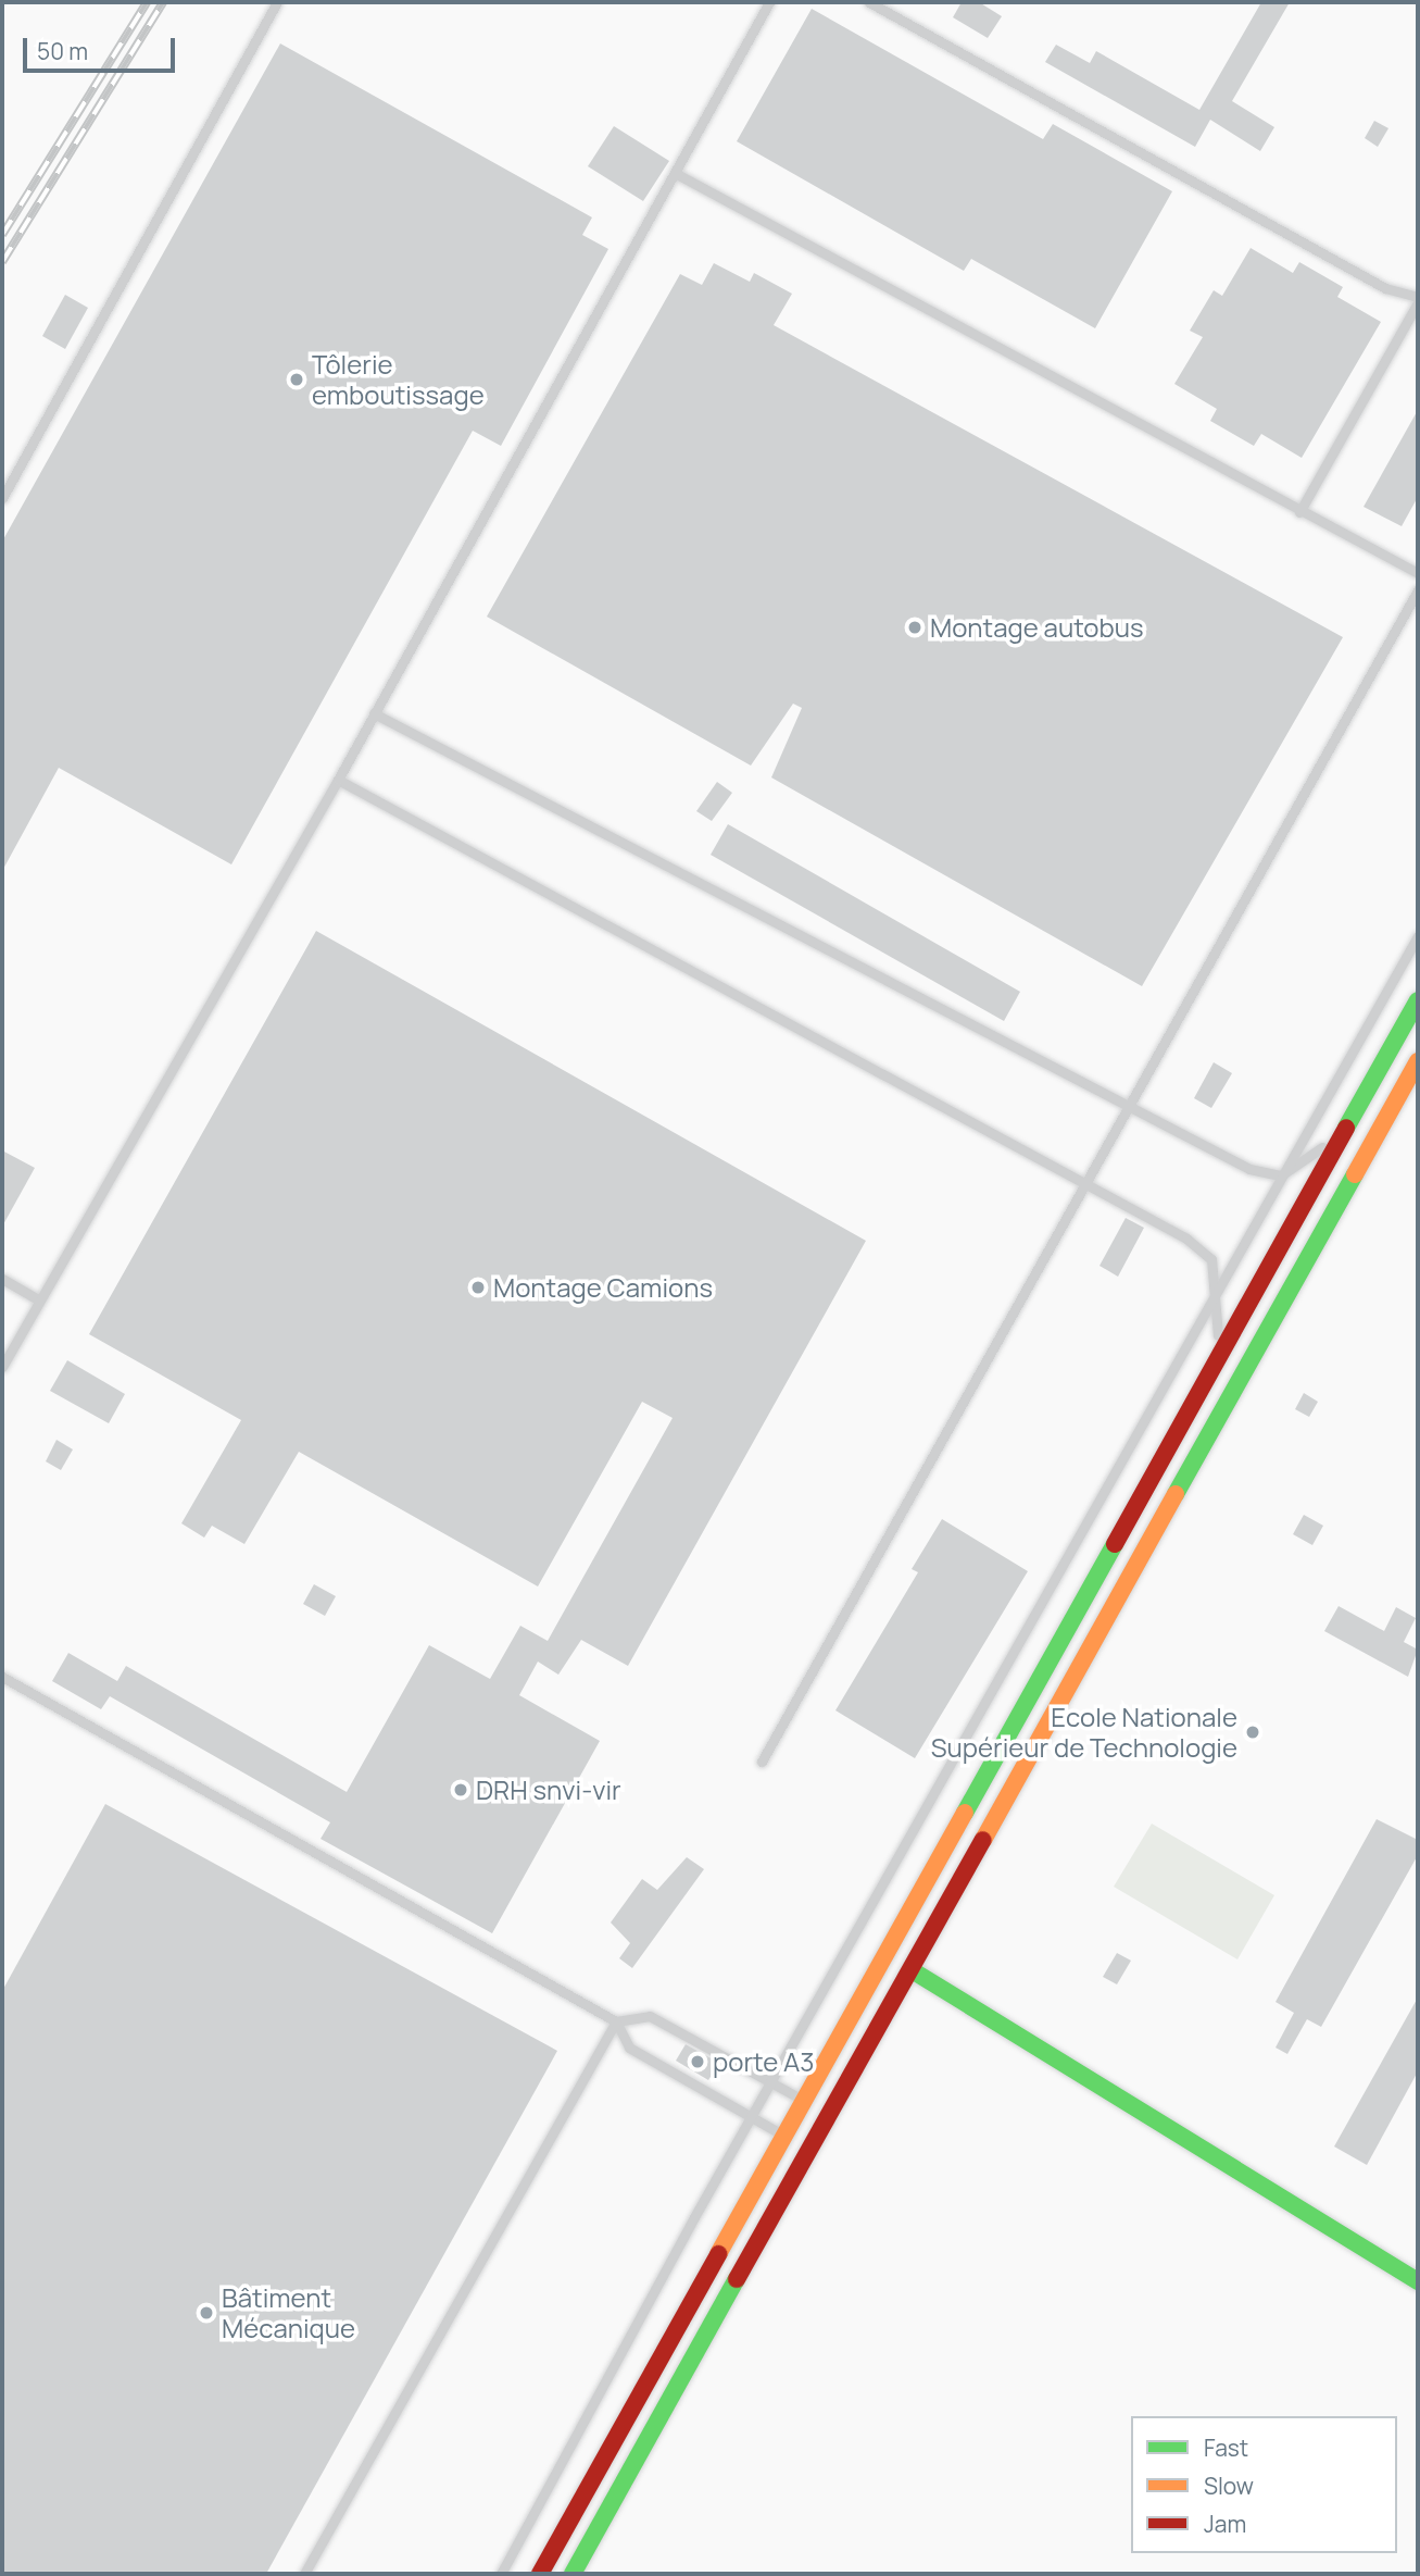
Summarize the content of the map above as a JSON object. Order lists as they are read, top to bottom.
{
  "places": [
    "Tôlerie emboutissage",
    "Montage autobus",
    "Montage Camions",
    "Ecole Nationale Supérieur de Technologie",
    "DRH snvi-vir",
    "porte A3",
    "Bâtiment Mécanique"
  ],
  "legend": ["Fast", "Slow", "Jam"],
  "scale_bar": "50 m"
}
